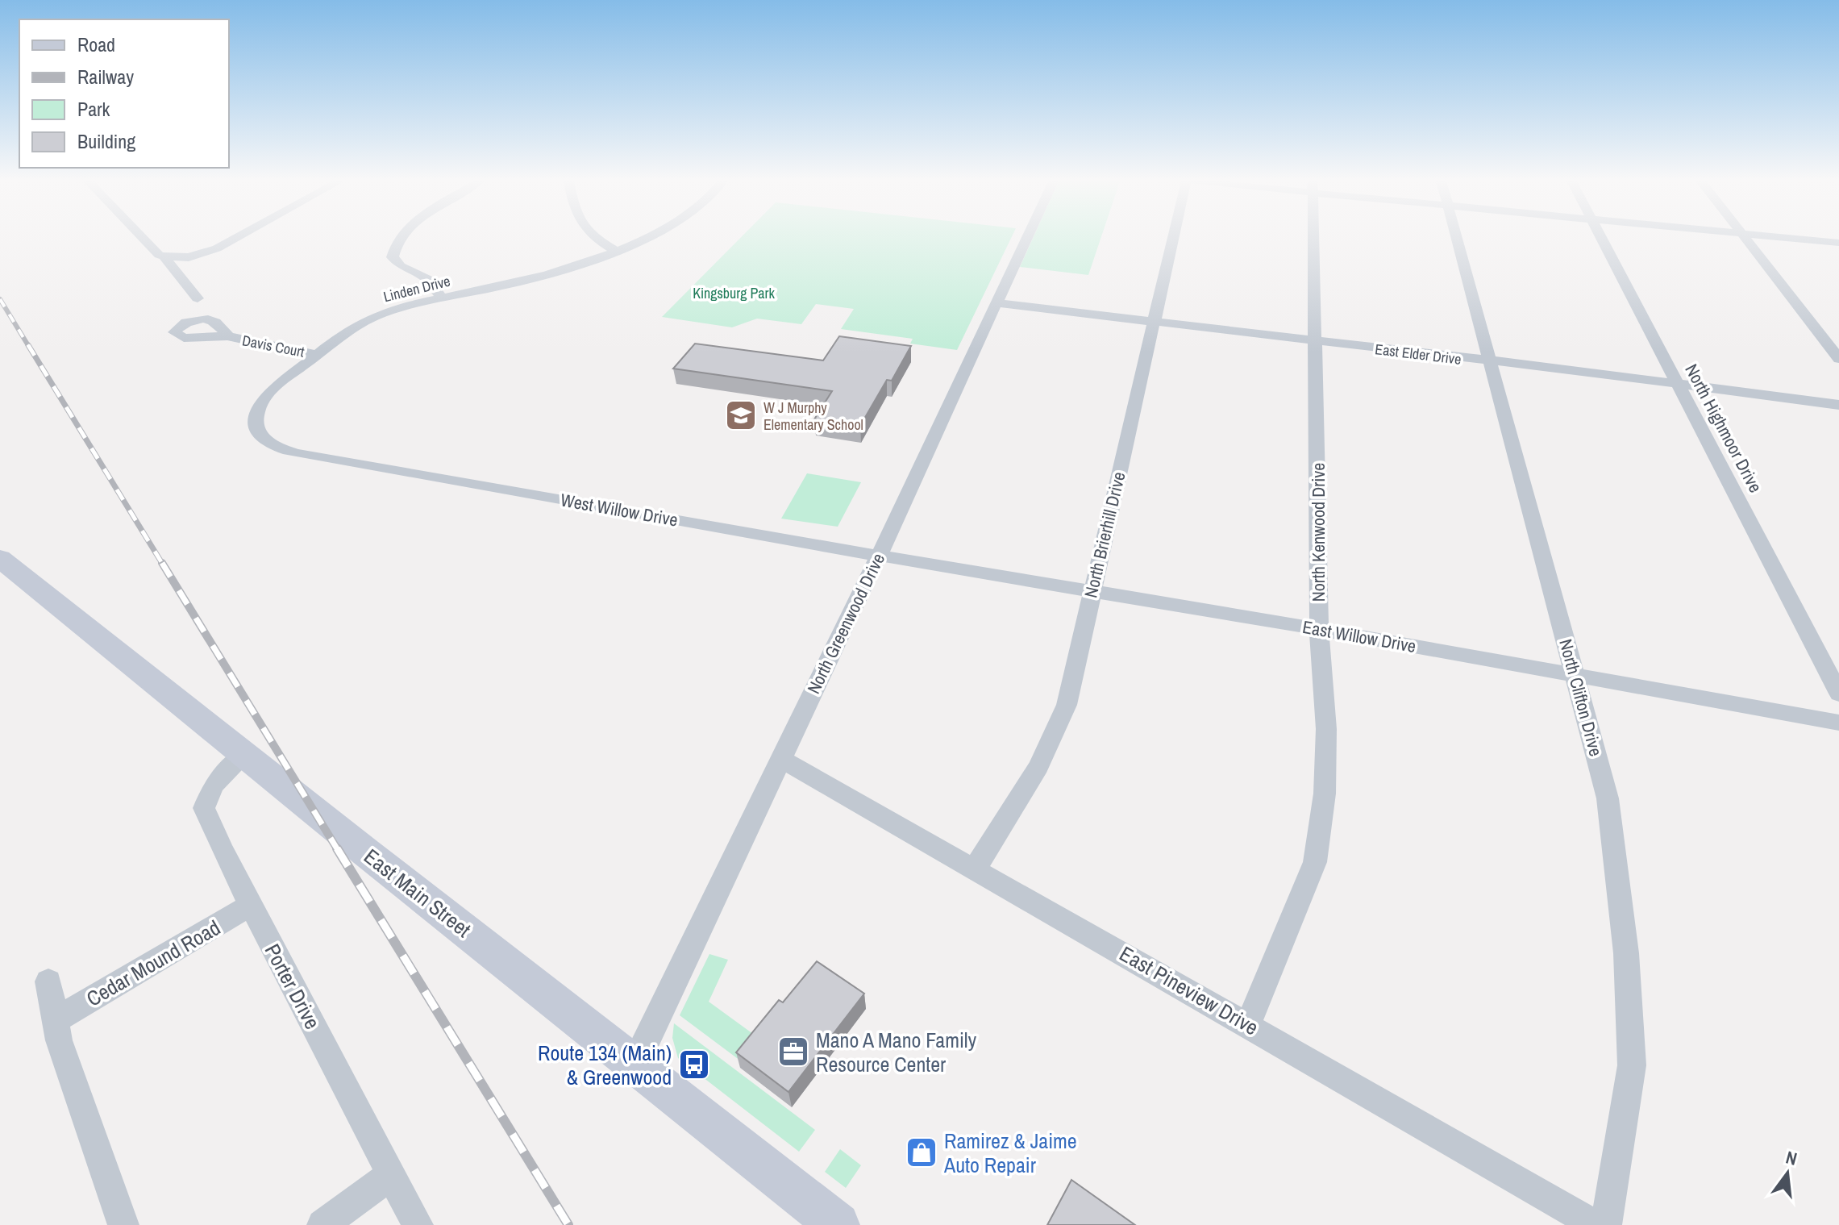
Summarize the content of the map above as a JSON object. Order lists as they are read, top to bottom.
{
  "streets": {
    "main road": ["East Main Street"],
    "street": [
      "Linden Drive",
      "Davis Court",
      "East Elder Drive",
      "North Highmoor Drive",
      "West Willow Drive",
      "North Kenwood Drive",
      "North Brierhill Drive",
      "North Greenwood Drive",
      "East Willow Drive",
      "North Clifton Drive",
      "Cedar Mound Road",
      "Porter Drive",
      "East Pineview Drive"
    ]
  },
  "crossings": [
    ["Linden Drive", "Davis Court"],
    ["Linden Drive", "West Willow Drive"],
    ["East Elder Drive", "North Highmoor Drive"],
    ["East Elder Drive", "North Kenwood Drive"],
    ["East Elder Drive", "North Brierhill Drive"],
    ["East Elder Drive", "North Greenwood Drive"],
    ["East Elder Drive", "North Clifton Drive"],
    ["West Willow Drive", "North Greenwood Drive"],
    ["West Willow Drive", "East Willow Drive"],
    ["North Kenwood Drive", "East Willow Drive"],
    ["North Kenwood Drive", "East Pineview Drive"],
    ["North Brierhill Drive", "East Willow Drive"],
    ["North Brierhill Drive", "East Pineview Drive"],
    ["North Greenwood Drive", "East Willow Drive"],
    ["North Greenwood Drive", "East Main Street"],
    ["North Greenwood Drive", "East Pineview Drive"],
    ["East Willow Drive", "North Clifton Drive"],
    ["East Main Street", "Porter Drive"],
    ["Cedar Mound Road", "Porter Drive"]
  ],
  "parks": ["Kingsburg Park"],
  "places": {
    "school or university": ["W J Murphy Elementary School"],
    "office": ["Mano A Mano Family Resource Center"],
    "bus stop": ["Route 134 (Main) & Greenwood"],
    "shop": ["Ramirez & Jaime Auto Repair"]
  },
  "legend": [
    "Road",
    "Railway",
    "Park",
    "Building"
  ],
  "north": "top"
}
